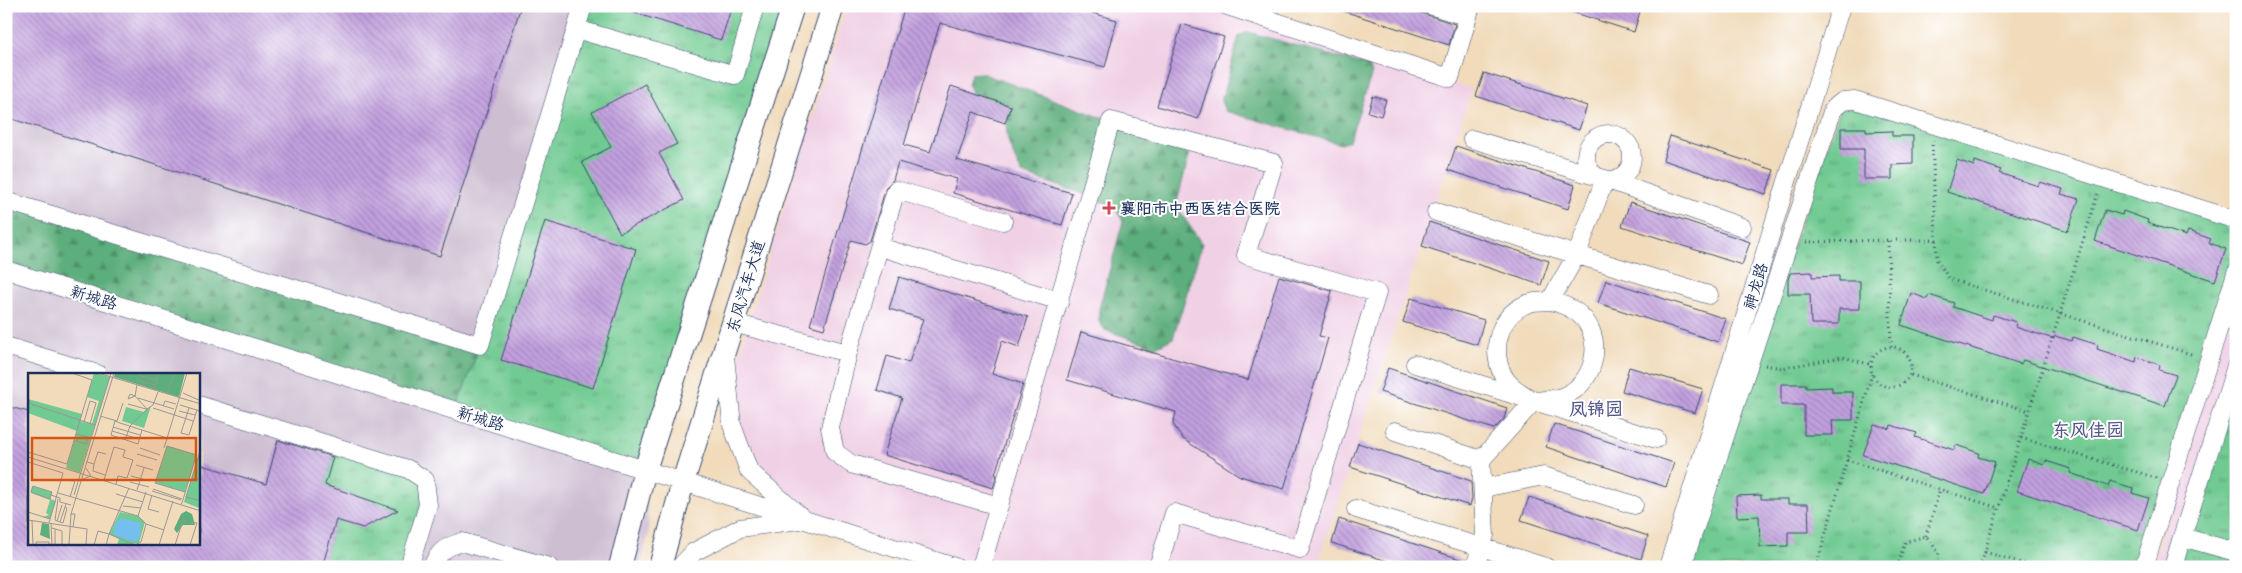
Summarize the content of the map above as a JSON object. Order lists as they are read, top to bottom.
{
  "streets": {
    "main road": ["东风汽车大道"],
    "street": ["神龙路", "新城路"]
  },
  "crossings": [
    ["东风汽车大道", "新城路"]
  ],
  "districts": ["凤锦园", "东风佳园"],
  "places": {
    "health": ["襄阳市中西医结合医院"]
  }
}
